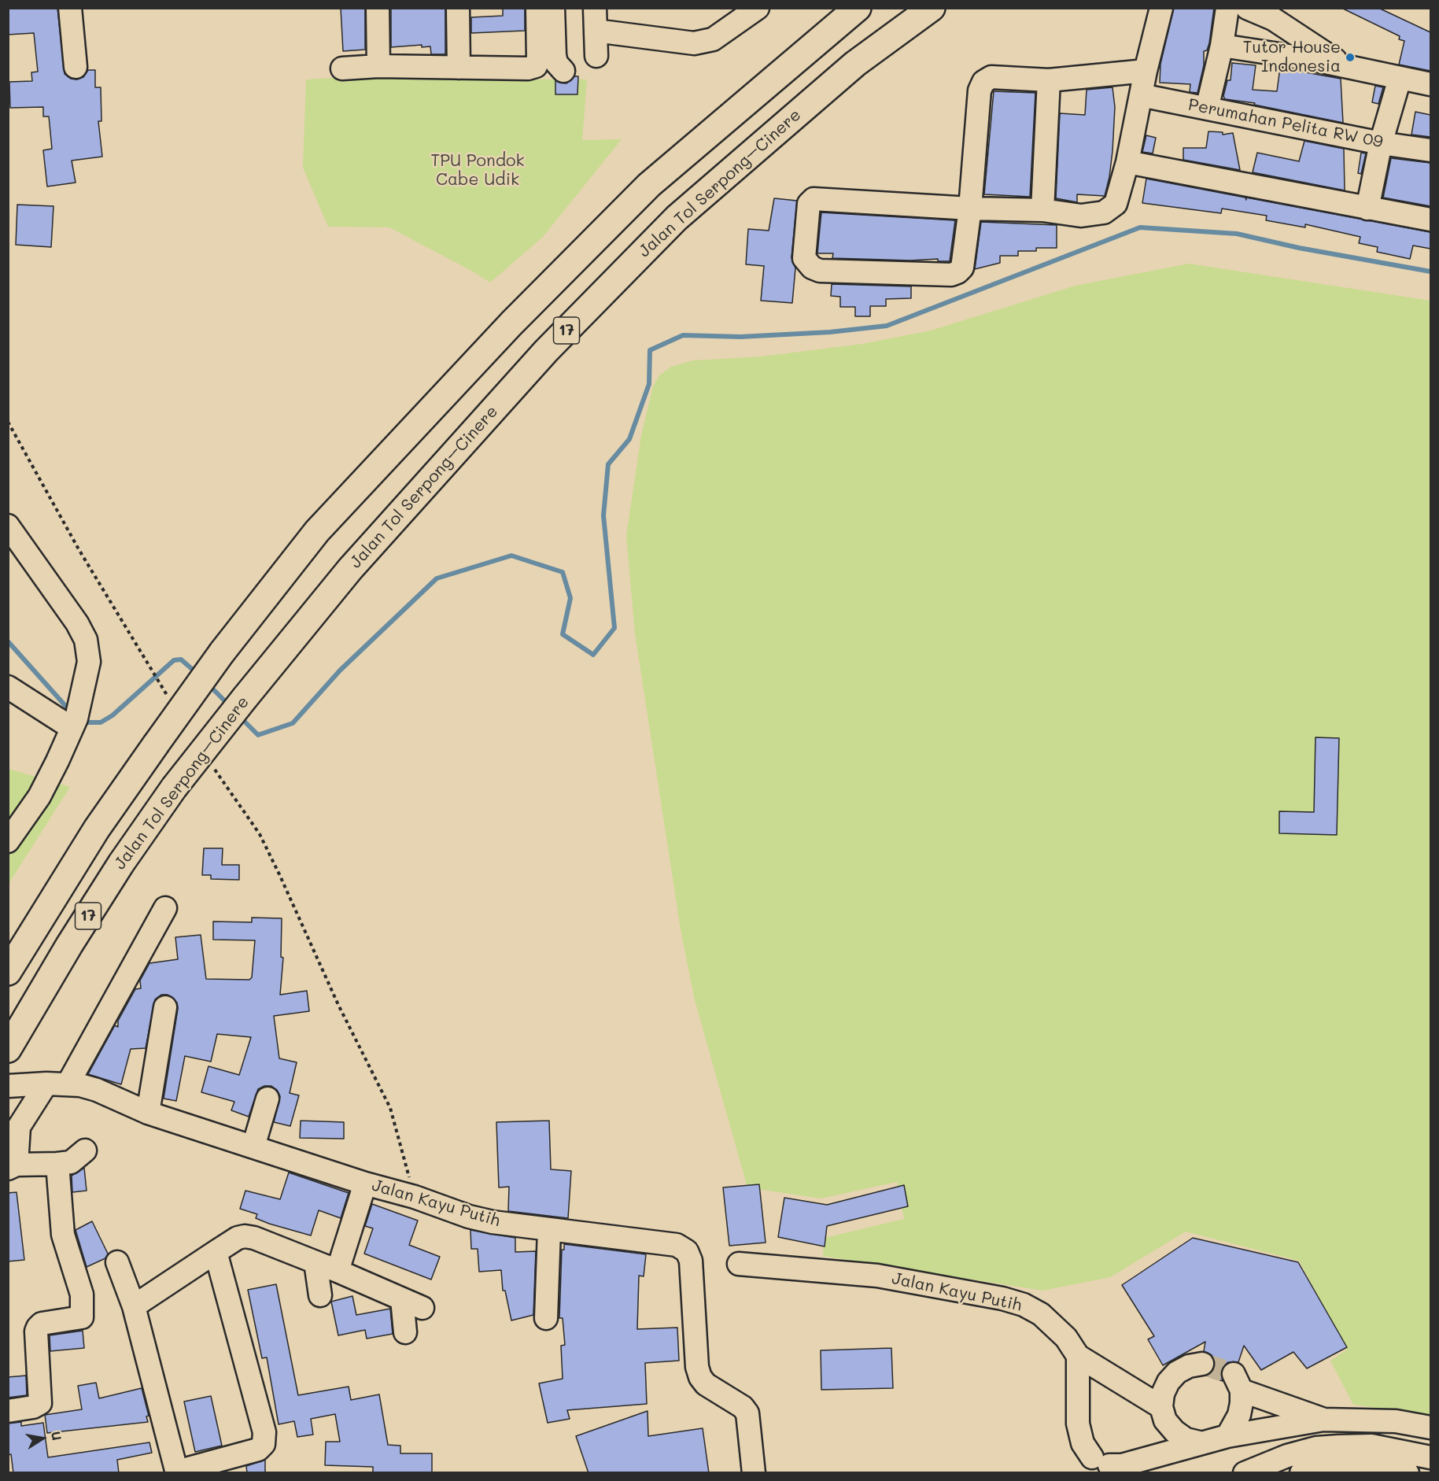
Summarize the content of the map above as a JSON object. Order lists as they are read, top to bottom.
{
  "streets": {
    "highway": ["Jalan Tol Serpong–Cinere", "17"],
    "street": ["Perumahan Pelita RW 09", "Jalan Kayu Putih"]
  },
  "parks": ["TPU Pondok Cabe Udik"],
  "places": ["Tutor House Indonesia"],
  "north": "right"
}
